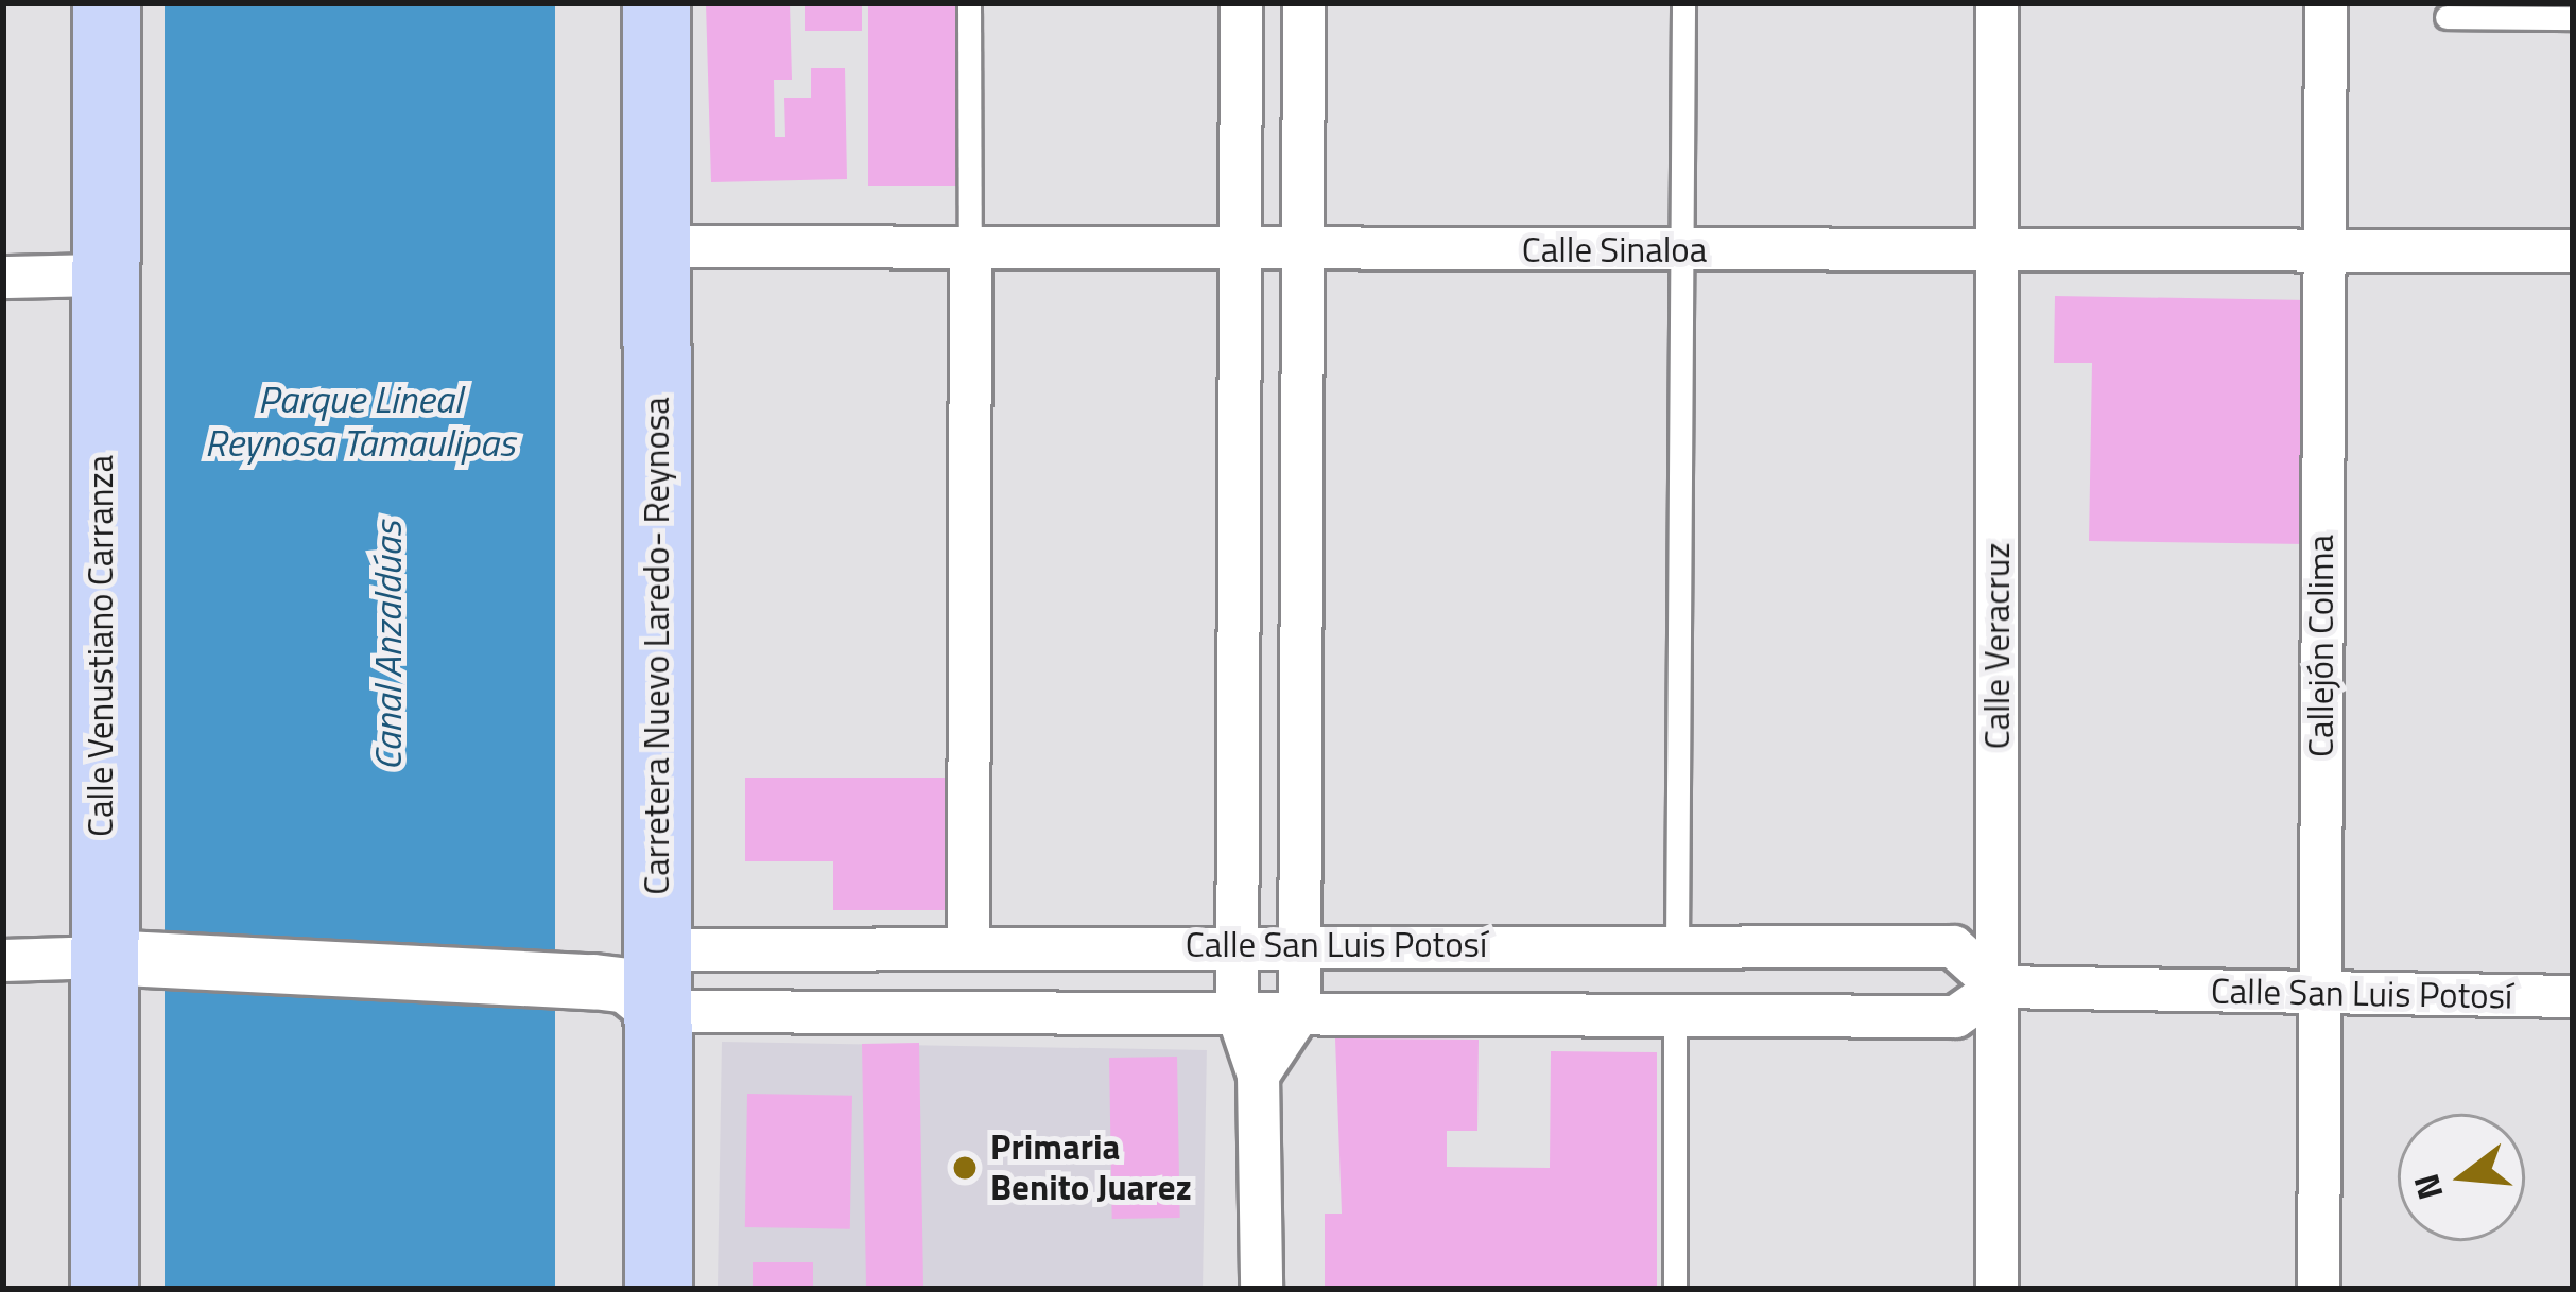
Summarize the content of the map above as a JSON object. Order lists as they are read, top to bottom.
{
  "streets": {
    "main road": ["Calle Venustiano Carranza", "Carretera Nuevo Laredo- Reynosa"],
    "street": [
      "Calle Sinaloa",
      "Calle Veracruz",
      "Callejón Colima",
      "Calle San Luis Potosí"
    ]
  },
  "crossings": [
    ["Calle Sinaloa", "Carretera Nuevo Laredo- Reynosa"],
    ["Calle Sinaloa", "Calle Veracruz"],
    ["Calle Sinaloa", "Callejón Colima"],
    ["Calle Venustiano Carranza", "Calle San Luis Potosí"],
    ["Carretera Nuevo Laredo- Reynosa", "Calle San Luis Potosí"],
    ["Calle Veracruz", "Calle San Luis Potosí"],
    ["Callejón Colima", "Calle San Luis Potosí"]
  ],
  "water": ["Parque Lineal Reynosa Tamaulipas", "Canal Anzaldúas"],
  "places": ["Primaria Benito Juarez"],
  "north": "left"
}
